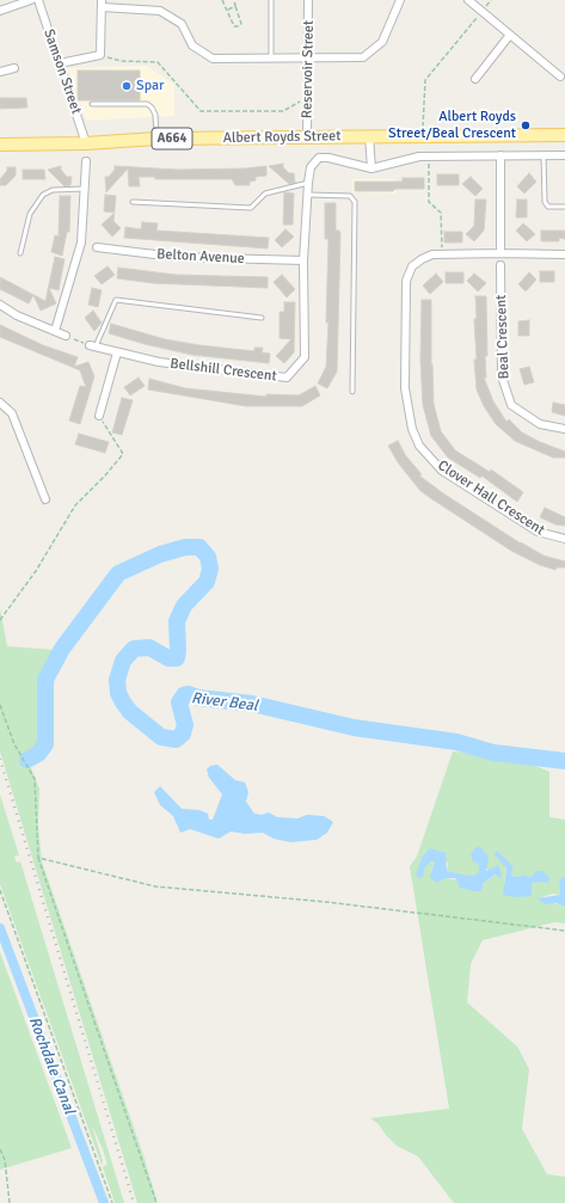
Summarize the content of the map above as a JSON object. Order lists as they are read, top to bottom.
{
  "streets": {
    "main road": ["Albert Royds Street", "A664"],
    "street": [
      "Reservoir Street",
      "Samson Street",
      "Belton Avenue",
      "Beal Crescent",
      "Bellshill Crescent",
      "Clover Hall Crescent"
    ]
  },
  "crossings": [
    ["Reservoir Street", "Albert Royds Street"],
    ["Samson Street", "Albert Royds Street"],
    ["Albert Royds Street", "Bellshill Crescent"],
    ["Belton Avenue", "Bellshill Crescent"]
  ],
  "water": ["River Beal", "Rochdale Canal"],
  "places": ["Spar", "Albert Royds Street/Beal Crescent"]
}
